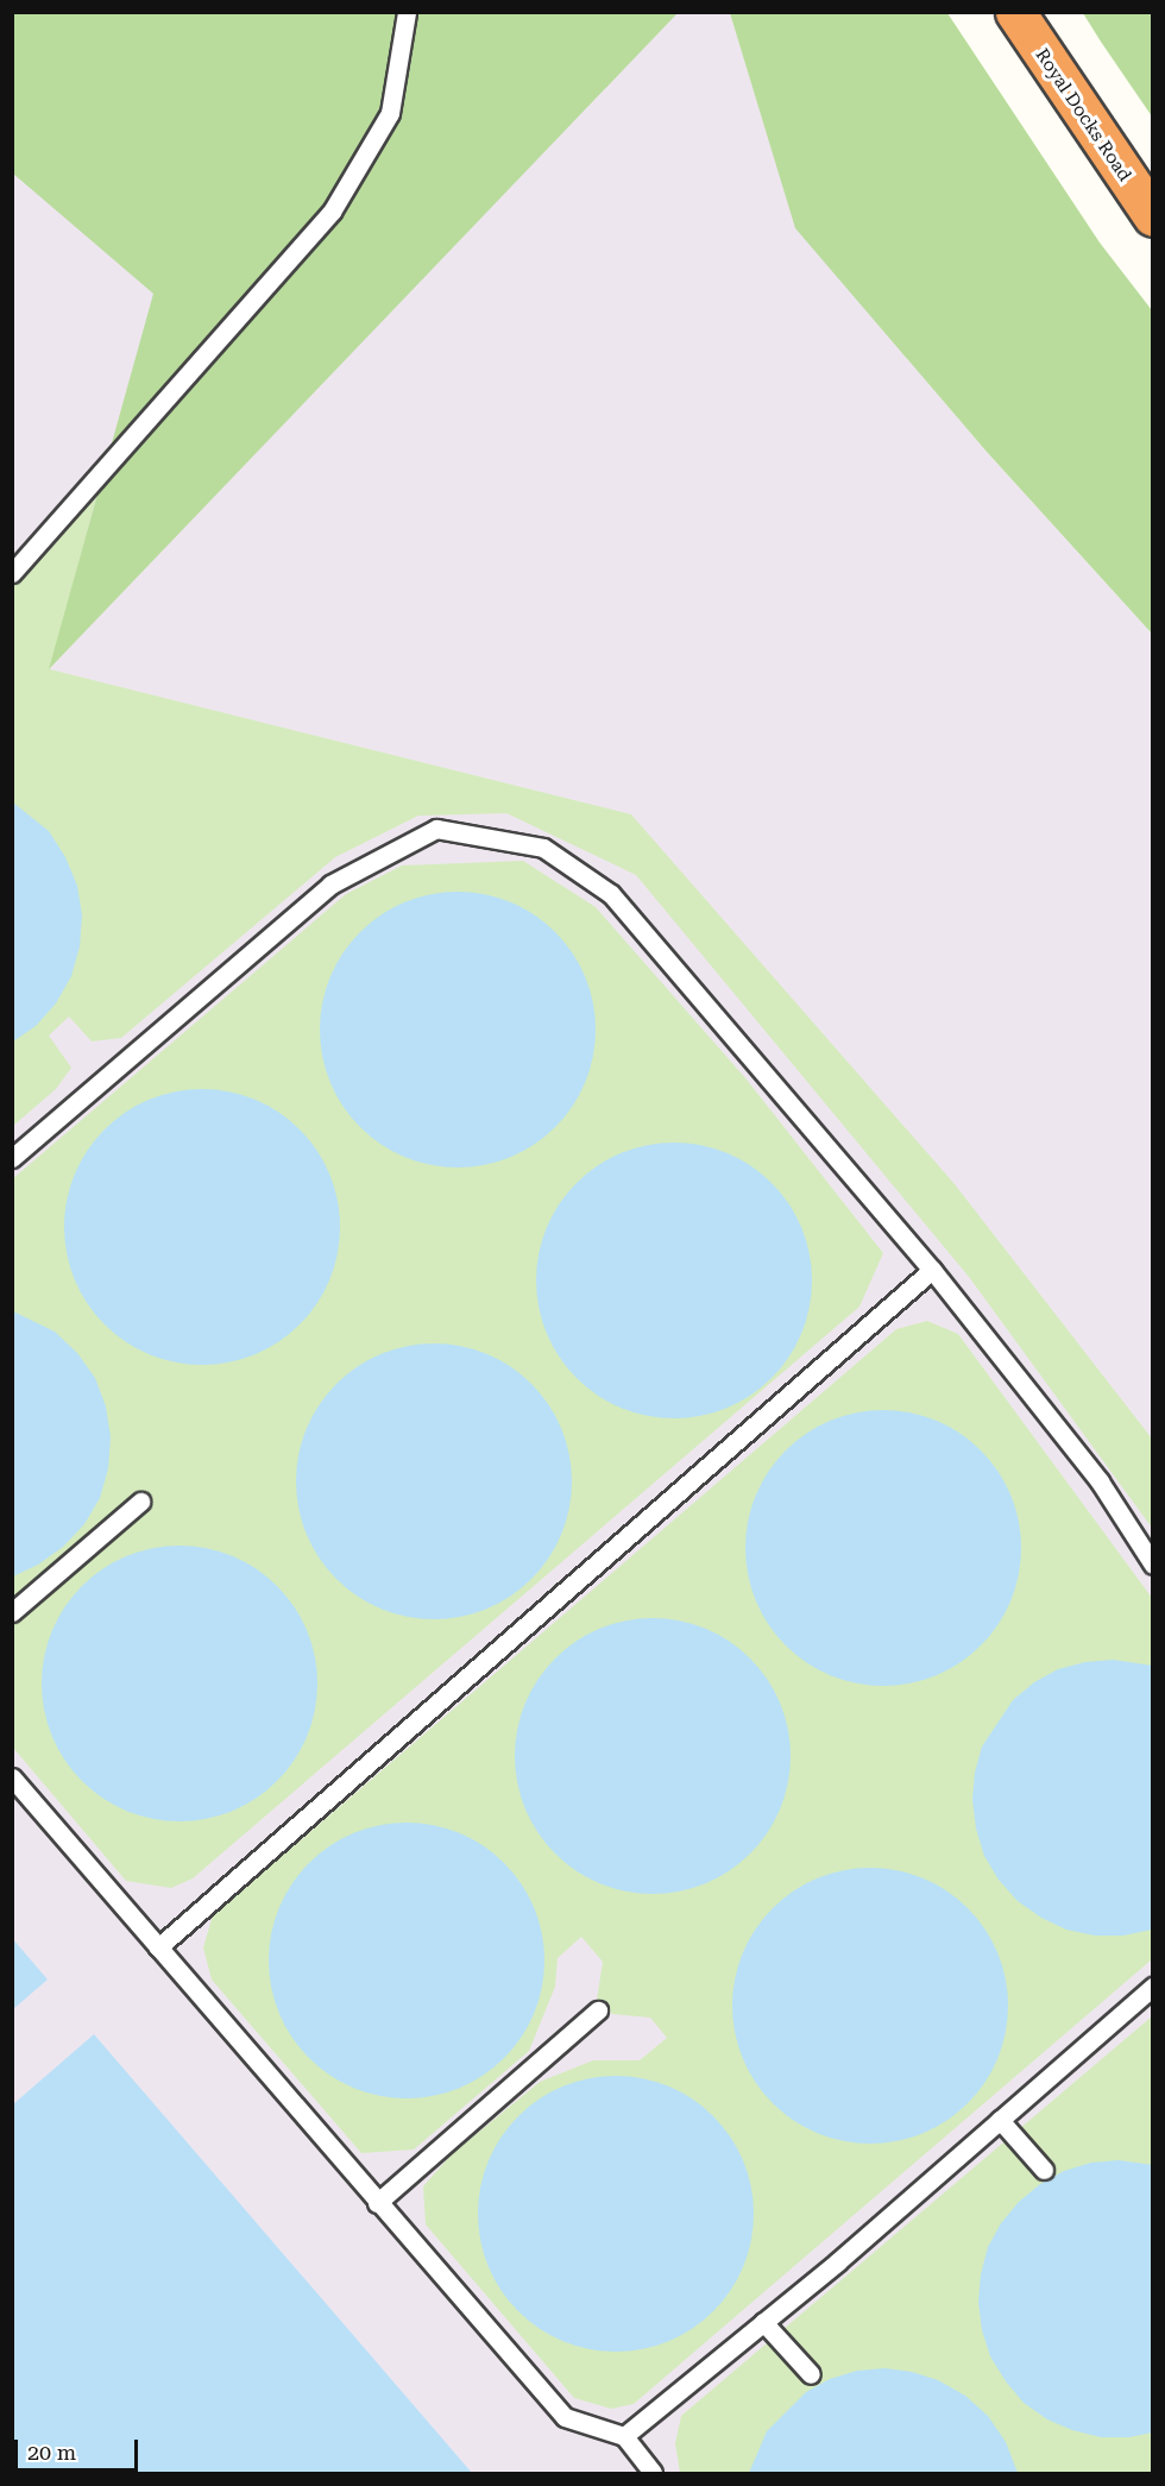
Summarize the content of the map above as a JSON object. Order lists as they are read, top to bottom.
{
  "streets": {
    "highway": ["Royal Docks Road"]
  },
  "scale_bar": "20 m"
}
